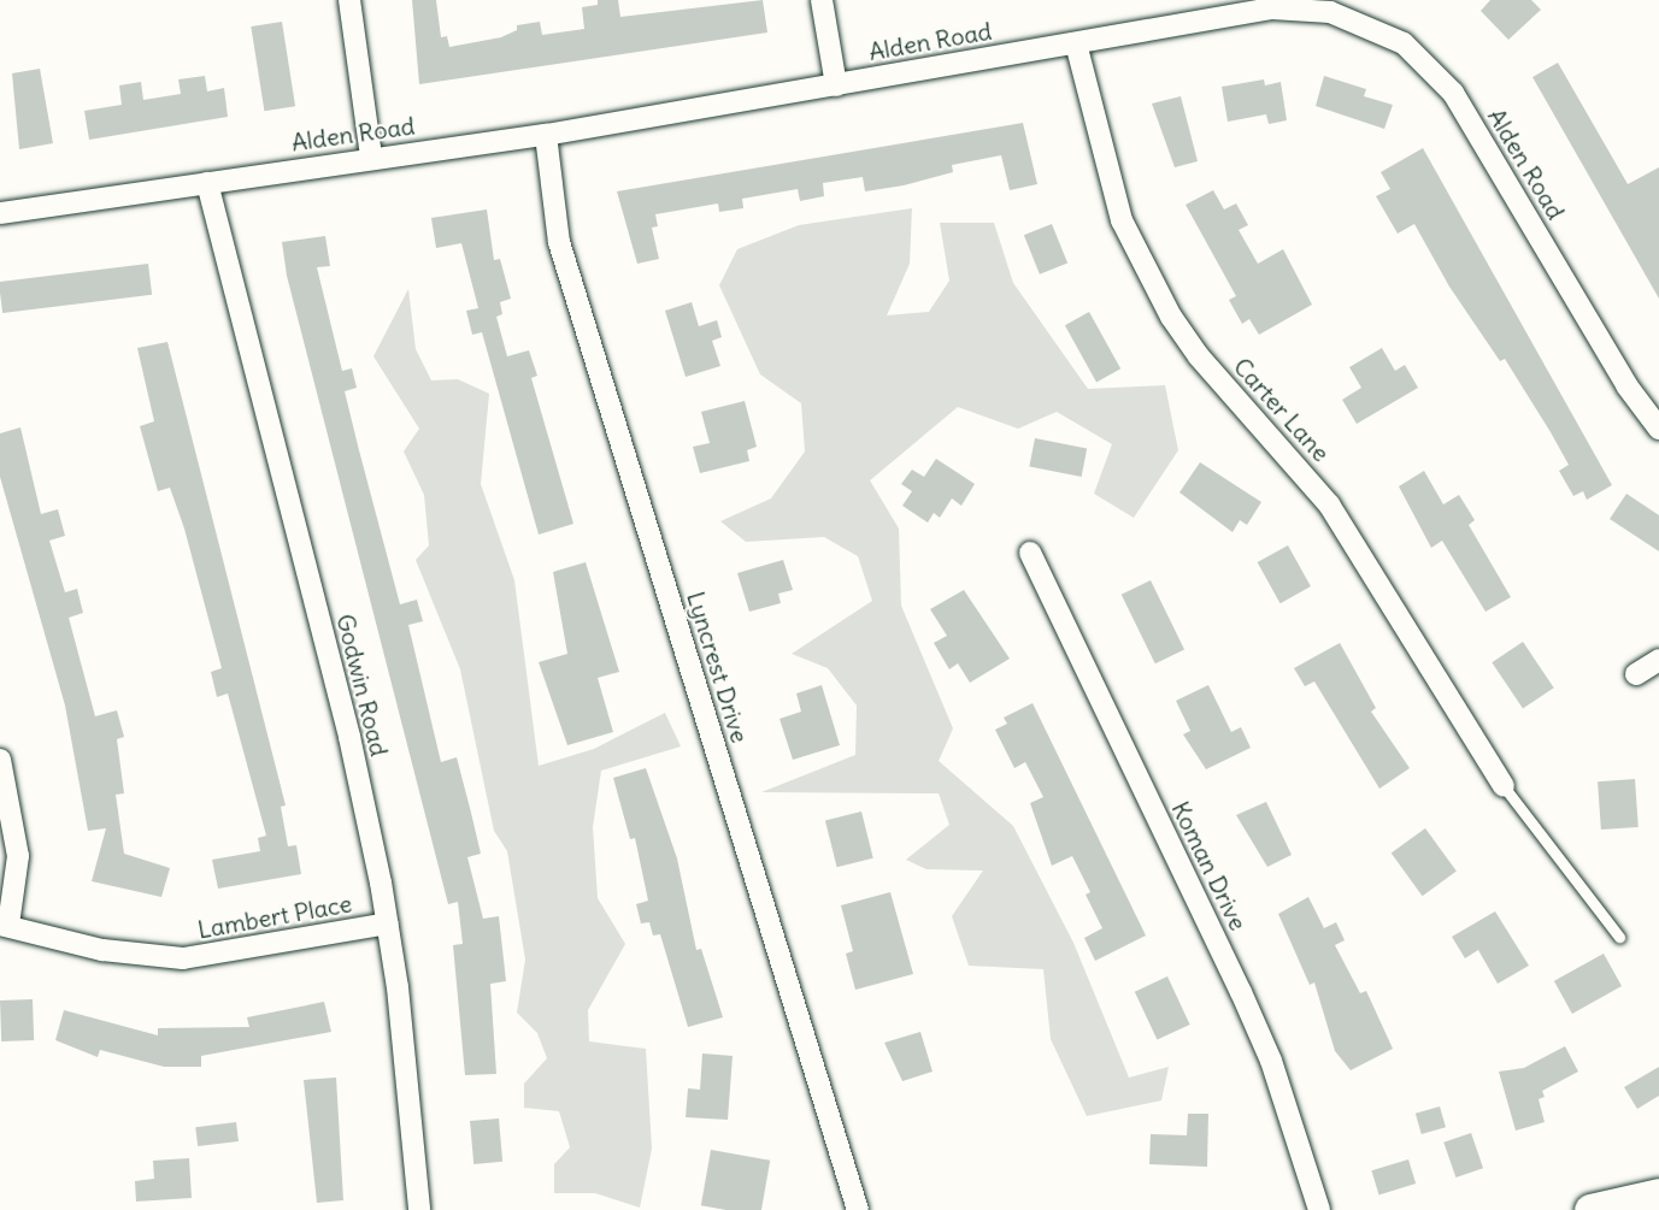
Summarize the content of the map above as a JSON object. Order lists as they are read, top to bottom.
{
  "streets": {
    "street": [
      "Alden Road",
      "Carter Lane",
      "Lyncrest Drive",
      "Godwin Road",
      "Koman Drive",
      "Lambert Place"
    ]
  },
  "crossings": [
    ["Alden Road", "Carter Lane"],
    ["Alden Road", "Lyncrest Drive"],
    ["Alden Road", "Godwin Road"],
    ["Godwin Road", "Lambert Place"]
  ]
}
